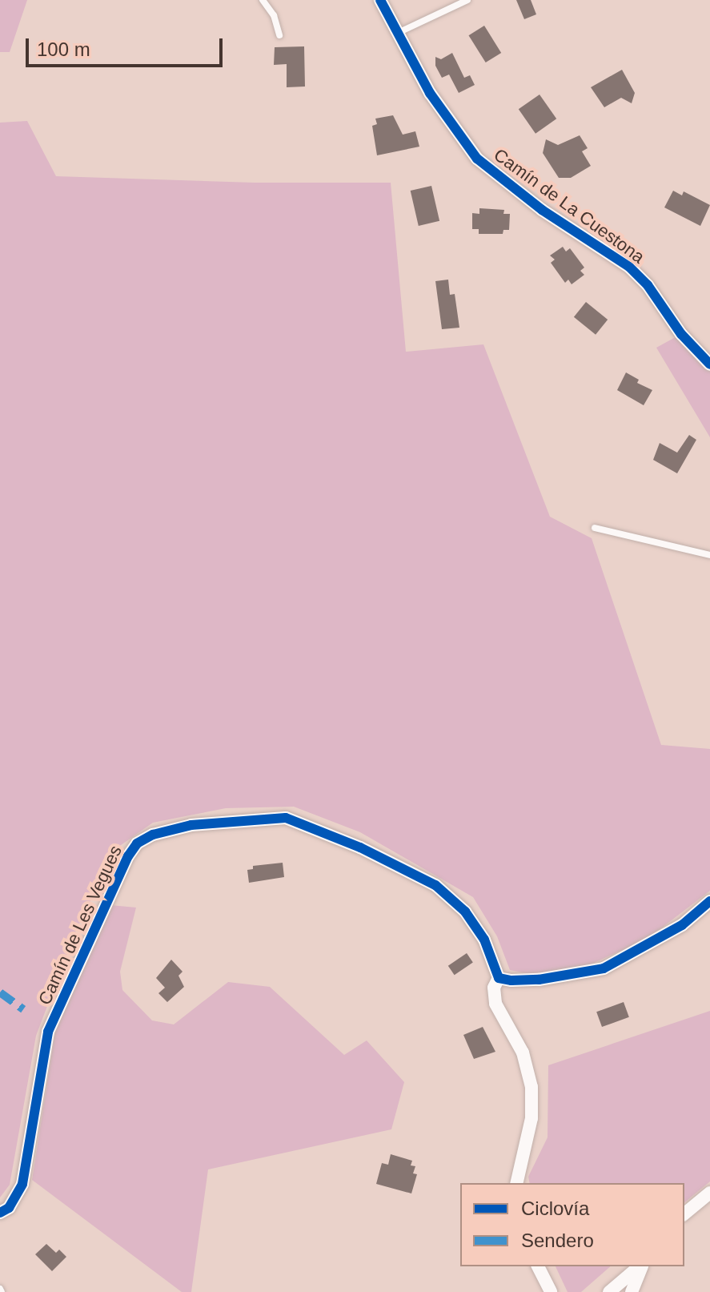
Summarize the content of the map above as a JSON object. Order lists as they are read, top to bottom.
{
  "streets": {
    "street": ["Camín de La Cuestona", "Camín de Les Vegues"]
  },
  "legend": ["Ciclovía", "Sendero"],
  "scale_bar": "100 m"
}
